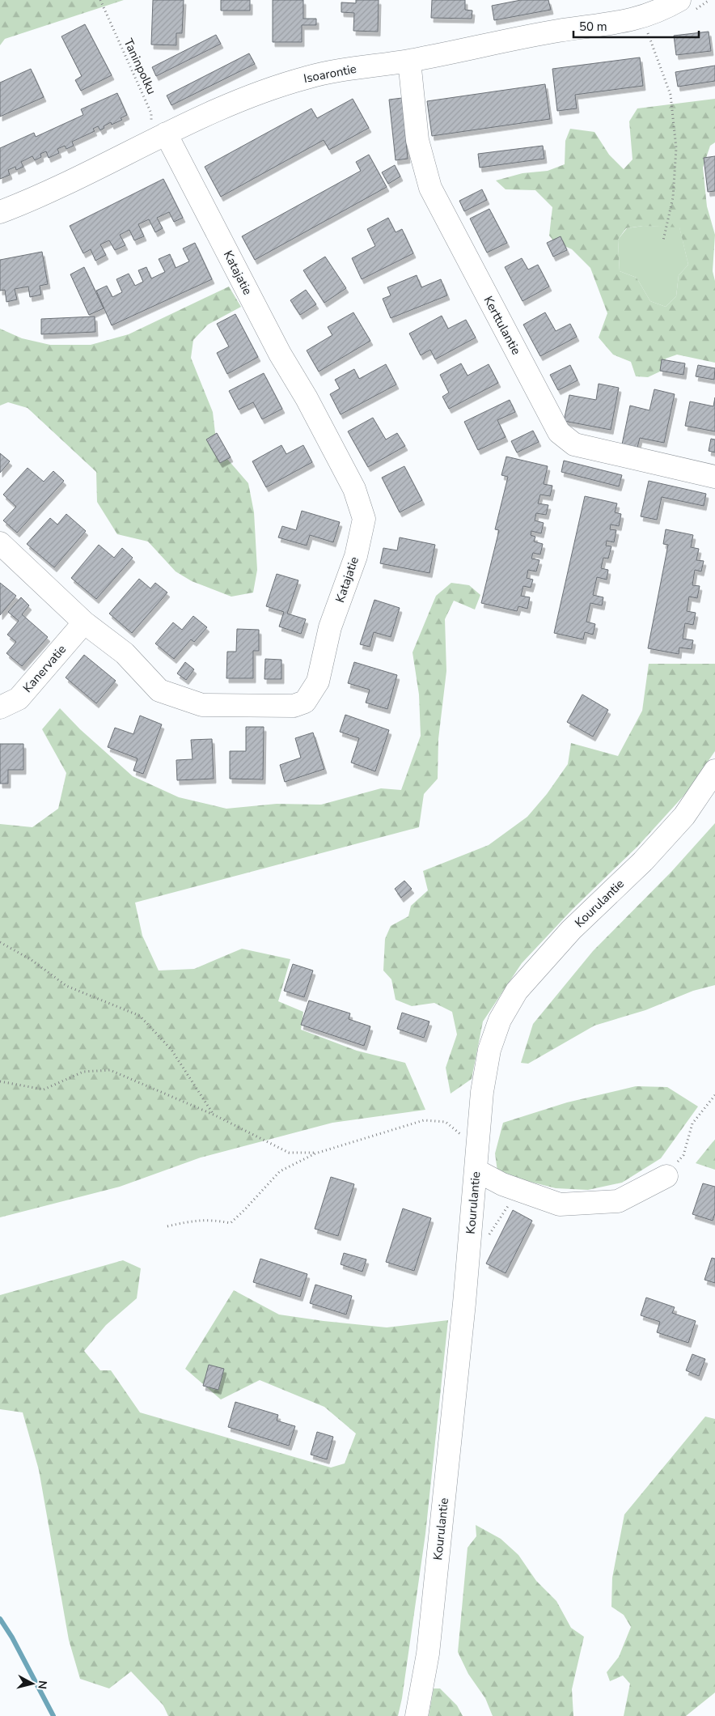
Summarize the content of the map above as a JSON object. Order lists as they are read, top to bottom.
{
  "streets": {
    "street": [
      "Isoarontie",
      "Katajatie",
      "Kerttulantie",
      "Kanervatie",
      "Kourulantie"
    ],
    "path": ["Taninpolku"]
  },
  "crossings": [
    ["Taninpolku", "Isoarontie"],
    ["Taninpolku", "Katajatie"],
    ["Isoarontie", "Katajatie"],
    ["Isoarontie", "Kerttulantie"],
    ["Katajatie", "Kanervatie"]
  ],
  "scale_bar": "50 m",
  "north": "right"
}
